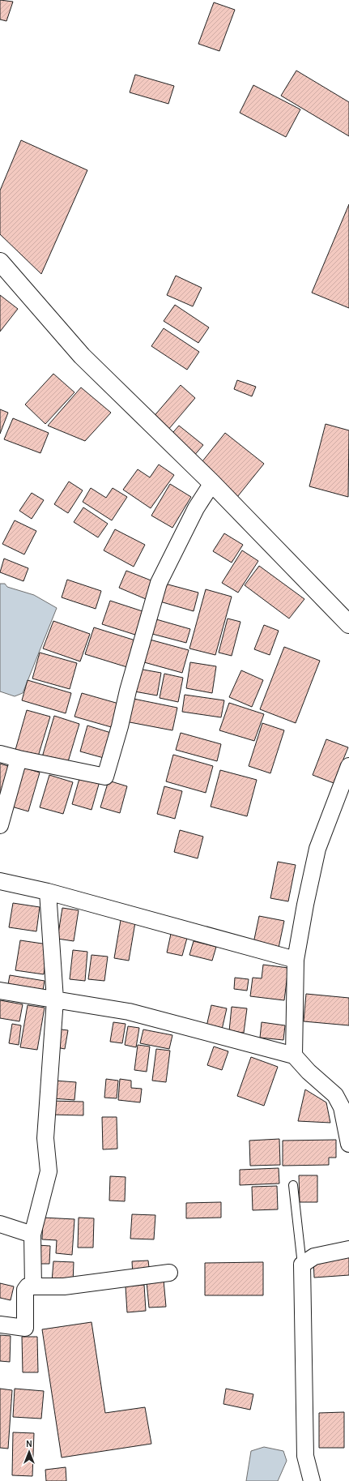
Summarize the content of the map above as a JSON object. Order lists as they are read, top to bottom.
{
  "north": "top"
}
